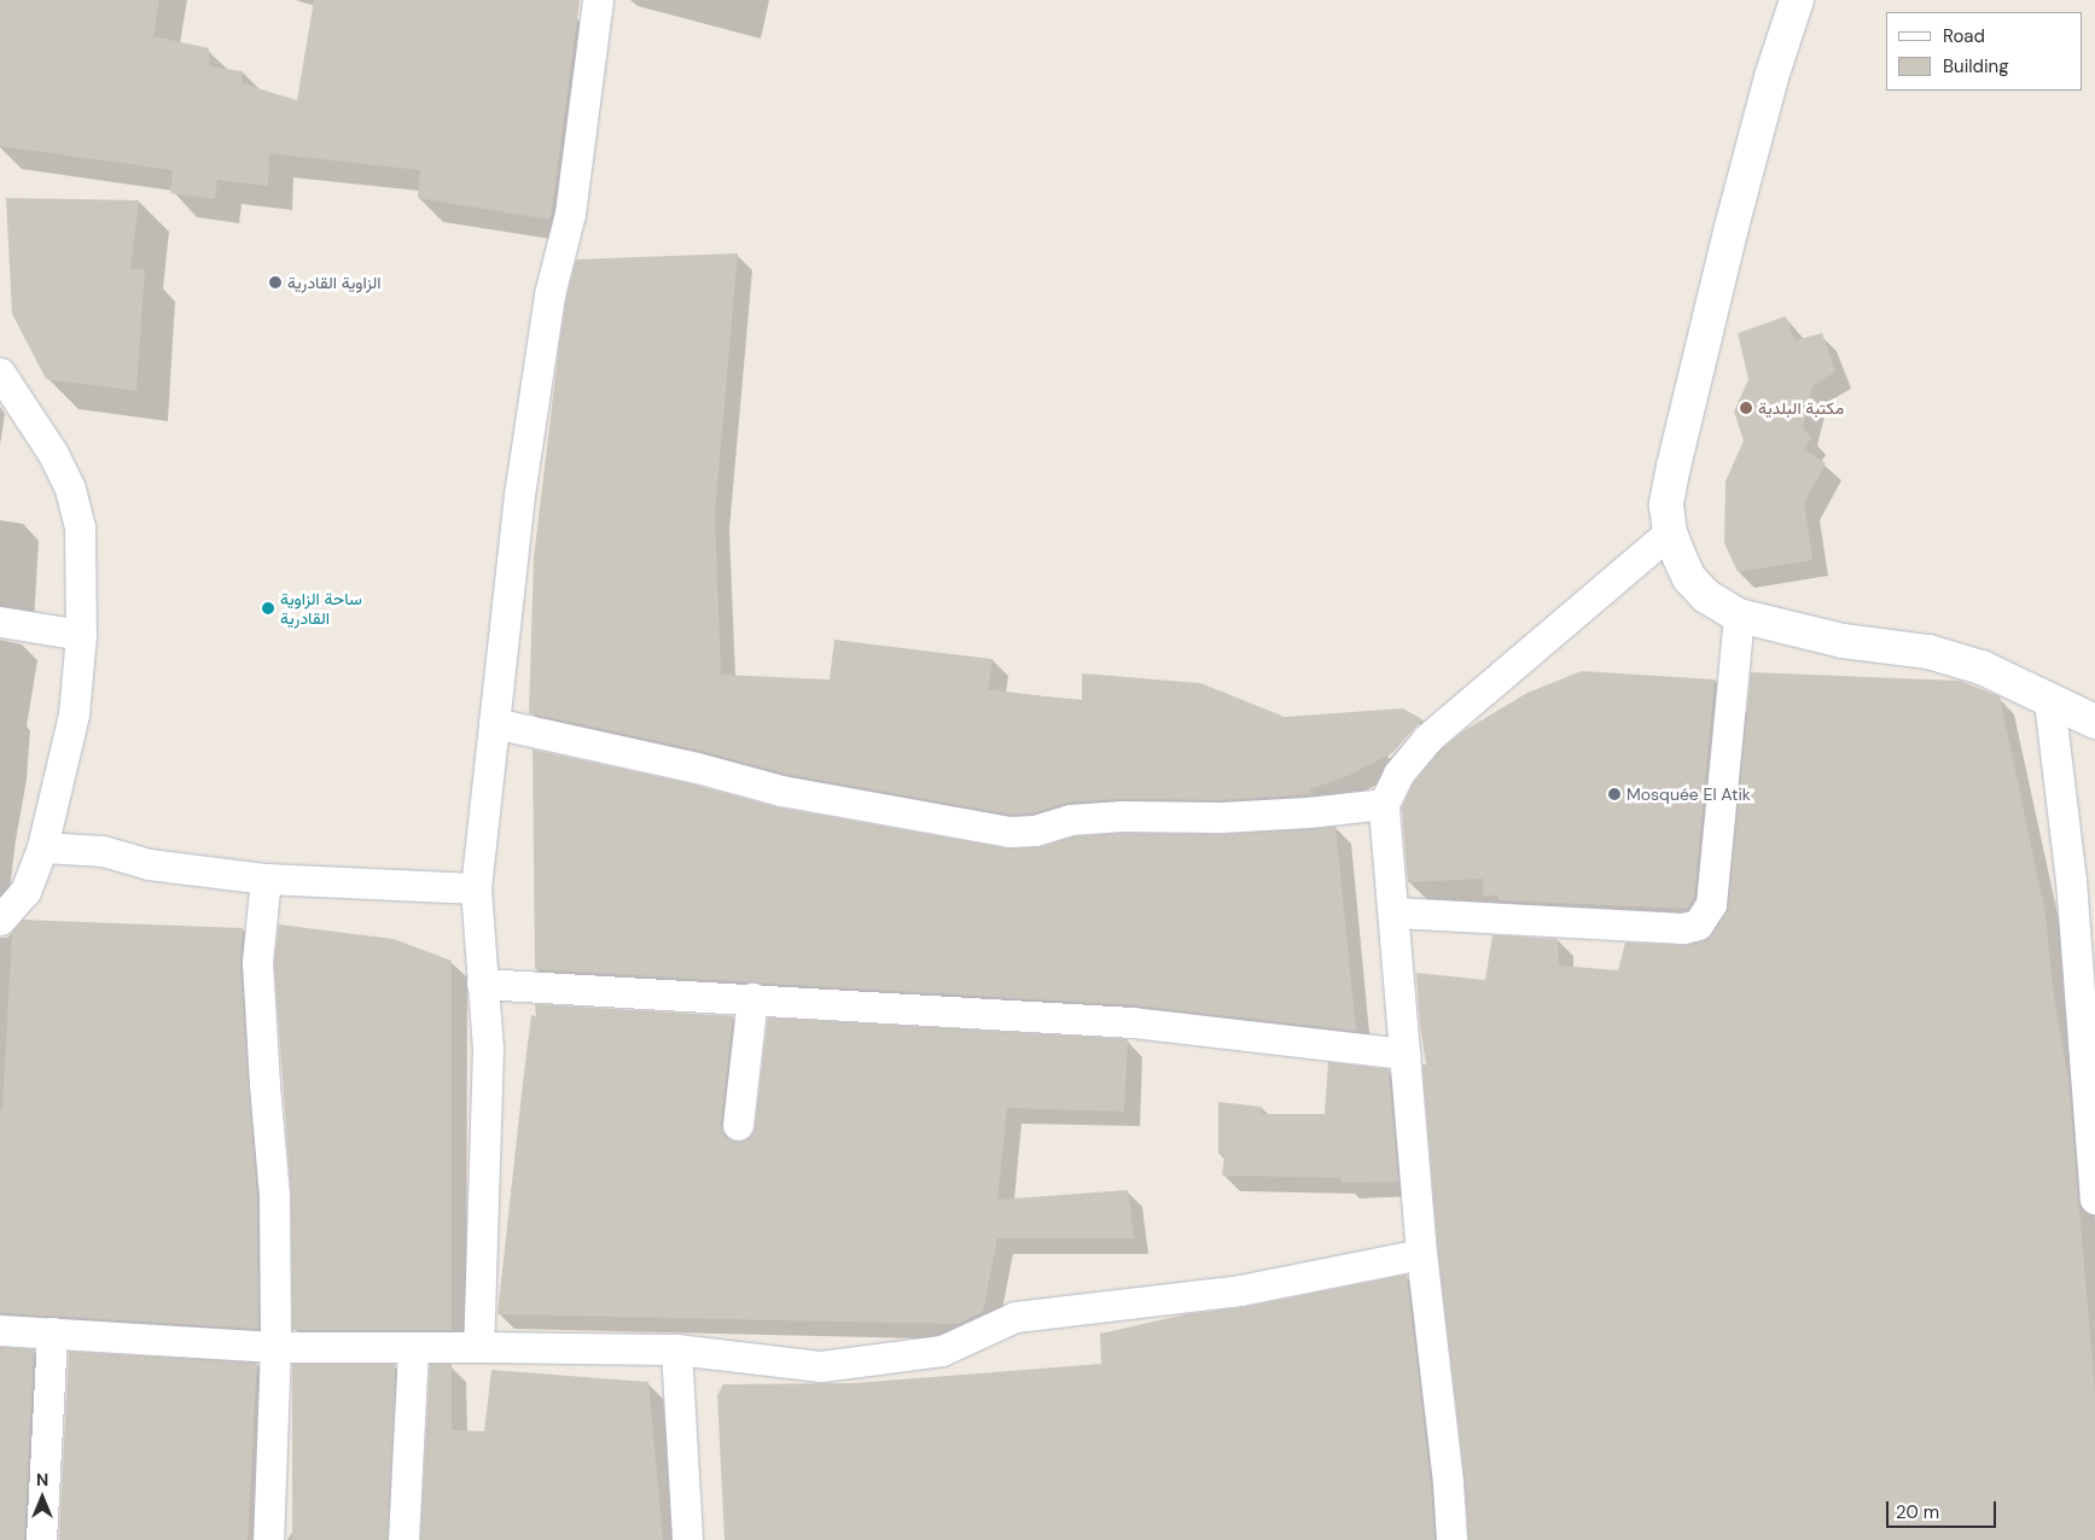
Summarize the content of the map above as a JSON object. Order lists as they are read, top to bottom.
{
  "places": [
    "الزاوية القادرية",
    "مكتبة البلدية",
    "ساحة الزاوية القادرية",
    "Mosquée El Atik"
  ],
  "legend": ["Road", "Building"],
  "scale_bar": "20 m",
  "north": "top"
}
